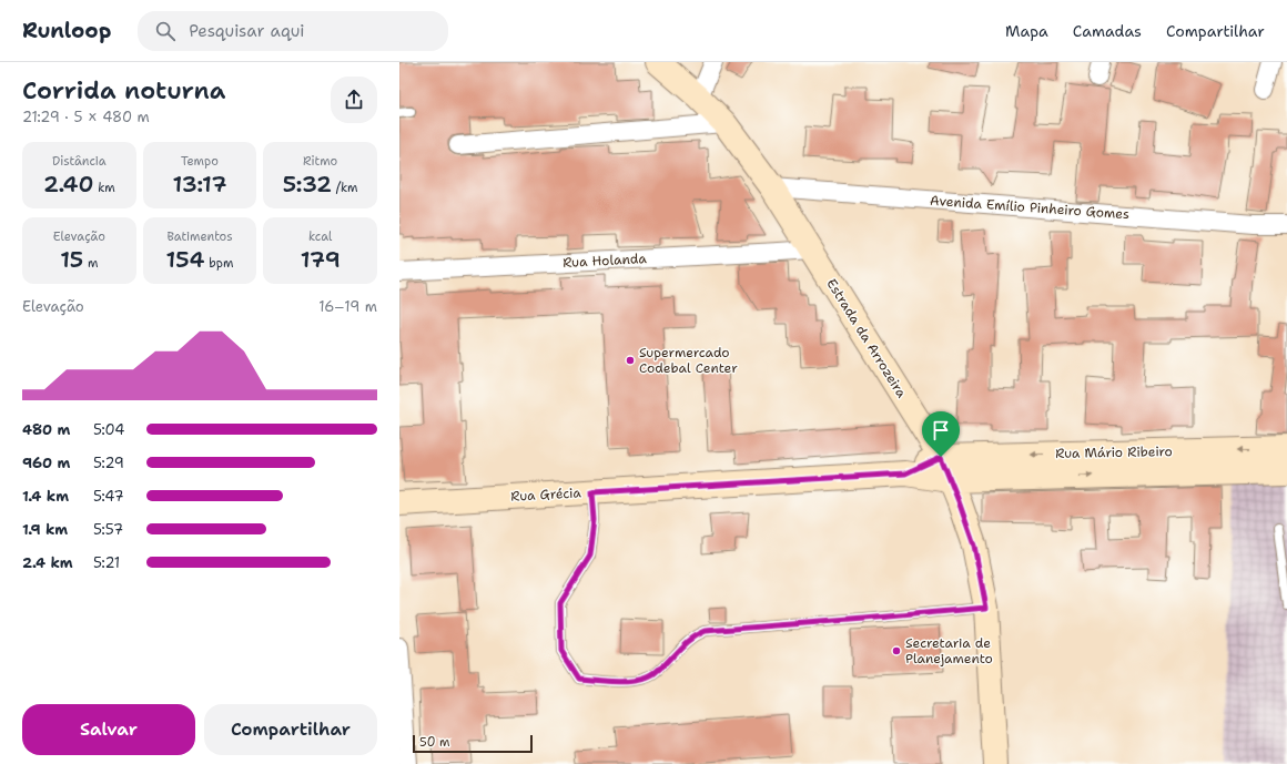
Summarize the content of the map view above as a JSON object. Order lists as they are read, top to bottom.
{
  "streets": {
    "main road": ["Estrada da Arrozeira", "Rua Mário Ribeiro", "Rua Grécia"],
    "street": ["Avenida Emílio Pinheiro Gomes", "Rua Holanda"]
  },
  "crossings": [
    ["Avenida Emílio Pinheiro Gomes", "Estrada da Arrozeira"],
    ["Rua Holanda", "Estrada da Arrozeira"],
    ["Estrada da Arrozeira", "Rua Mário Ribeiro"],
    ["Estrada da Arrozeira", "Rua Grécia"],
    ["Rua Mário Ribeiro", "Rua Grécia"]
  ],
  "places": ["Supermercado Codebal Center", "Secretaria de Planejamento"],
  "scale_bar": "50 m",
  "page": {
    "header": "Runloop",
    "search": "Pesquisar aqui",
    "nav": ["Mapa", "Camadas", "Compartilhar"],
    "heading": ["Corrida noturna", "21:29 · 5 × 480 m"],
    "stats": [
      ["Distância", "2.40 km"],
      ["Tempo", "13:17"],
      ["Ritmo", "5:32 /km"],
      ["Elevação", "15 m"],
      ["Batimentos", "154 bpm"],
      ["kcal", "179"]
    ],
    "chart": ["Elevação", "16–19 m"],
    "list": [
      {
        "name": "480 m",
        "note": "5:04"
      },
      {
        "name": "960 m",
        "note": "5:29"
      },
      {
        "name": "1.4 km",
        "note": "5:47"
      },
      {
        "name": "1.9 km",
        "note": "5:57"
      },
      {
        "name": "2.4 km",
        "note": "5:21"
      }
    ],
    "buttons": ["Salvar", "Compartilhar"],
    "scale": "50 m"
  }
}
